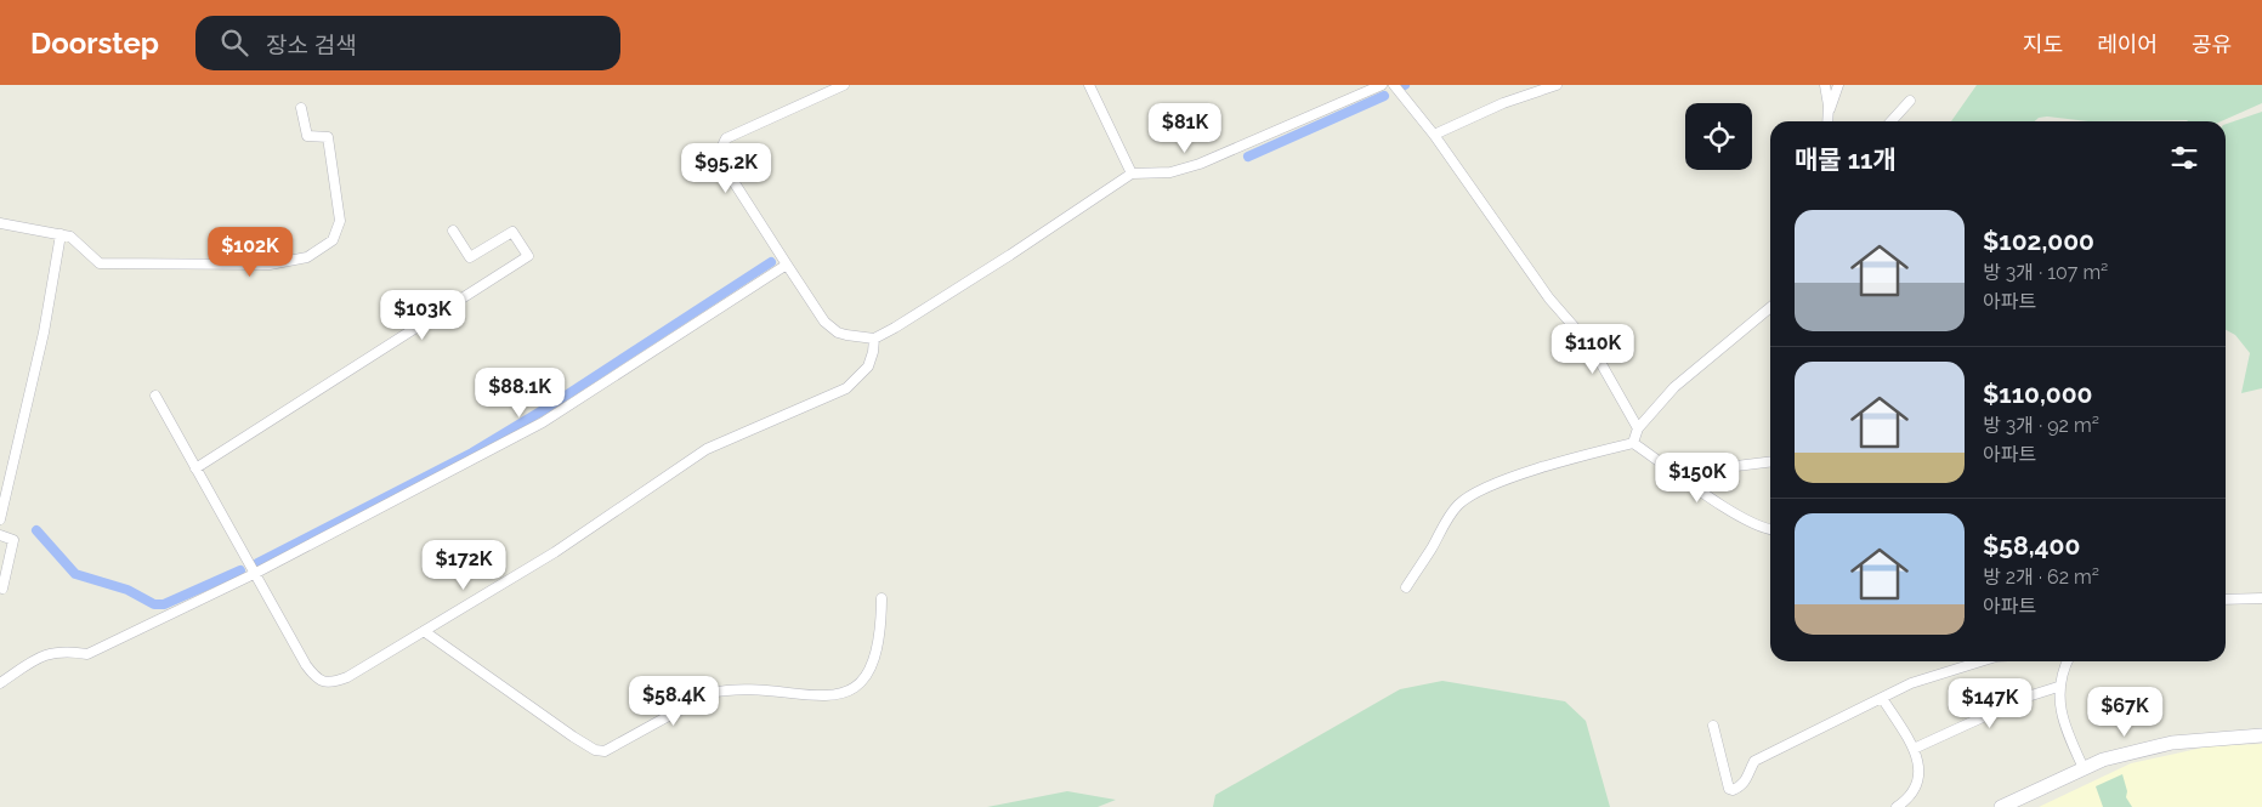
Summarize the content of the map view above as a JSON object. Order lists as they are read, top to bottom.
{
  "page": {
    "header": "Doorstep",
    "search": "장소 검색",
    "nav": ["지도", "레이어", "공유"],
    "price": [
      "$81K",
      "$95.2K",
      "$102K",
      "$103K",
      "$110K",
      "$88.1K",
      "$150K",
      "$172K",
      "$58.4K",
      "$147K",
      "$67K"
    ],
    "heading": "매물 11개",
    "list": [
      {
        "name": "$102,000",
        "note": "방 3개 · 107 m² · 아파트"
      },
      {
        "name": "$110,000",
        "note": "방 3개 · 92 m² · 아파트"
      },
      {
        "name": "$58,400",
        "note": "방 2개 · 62 m² · 아파트"
      }
    ]
  }
}
